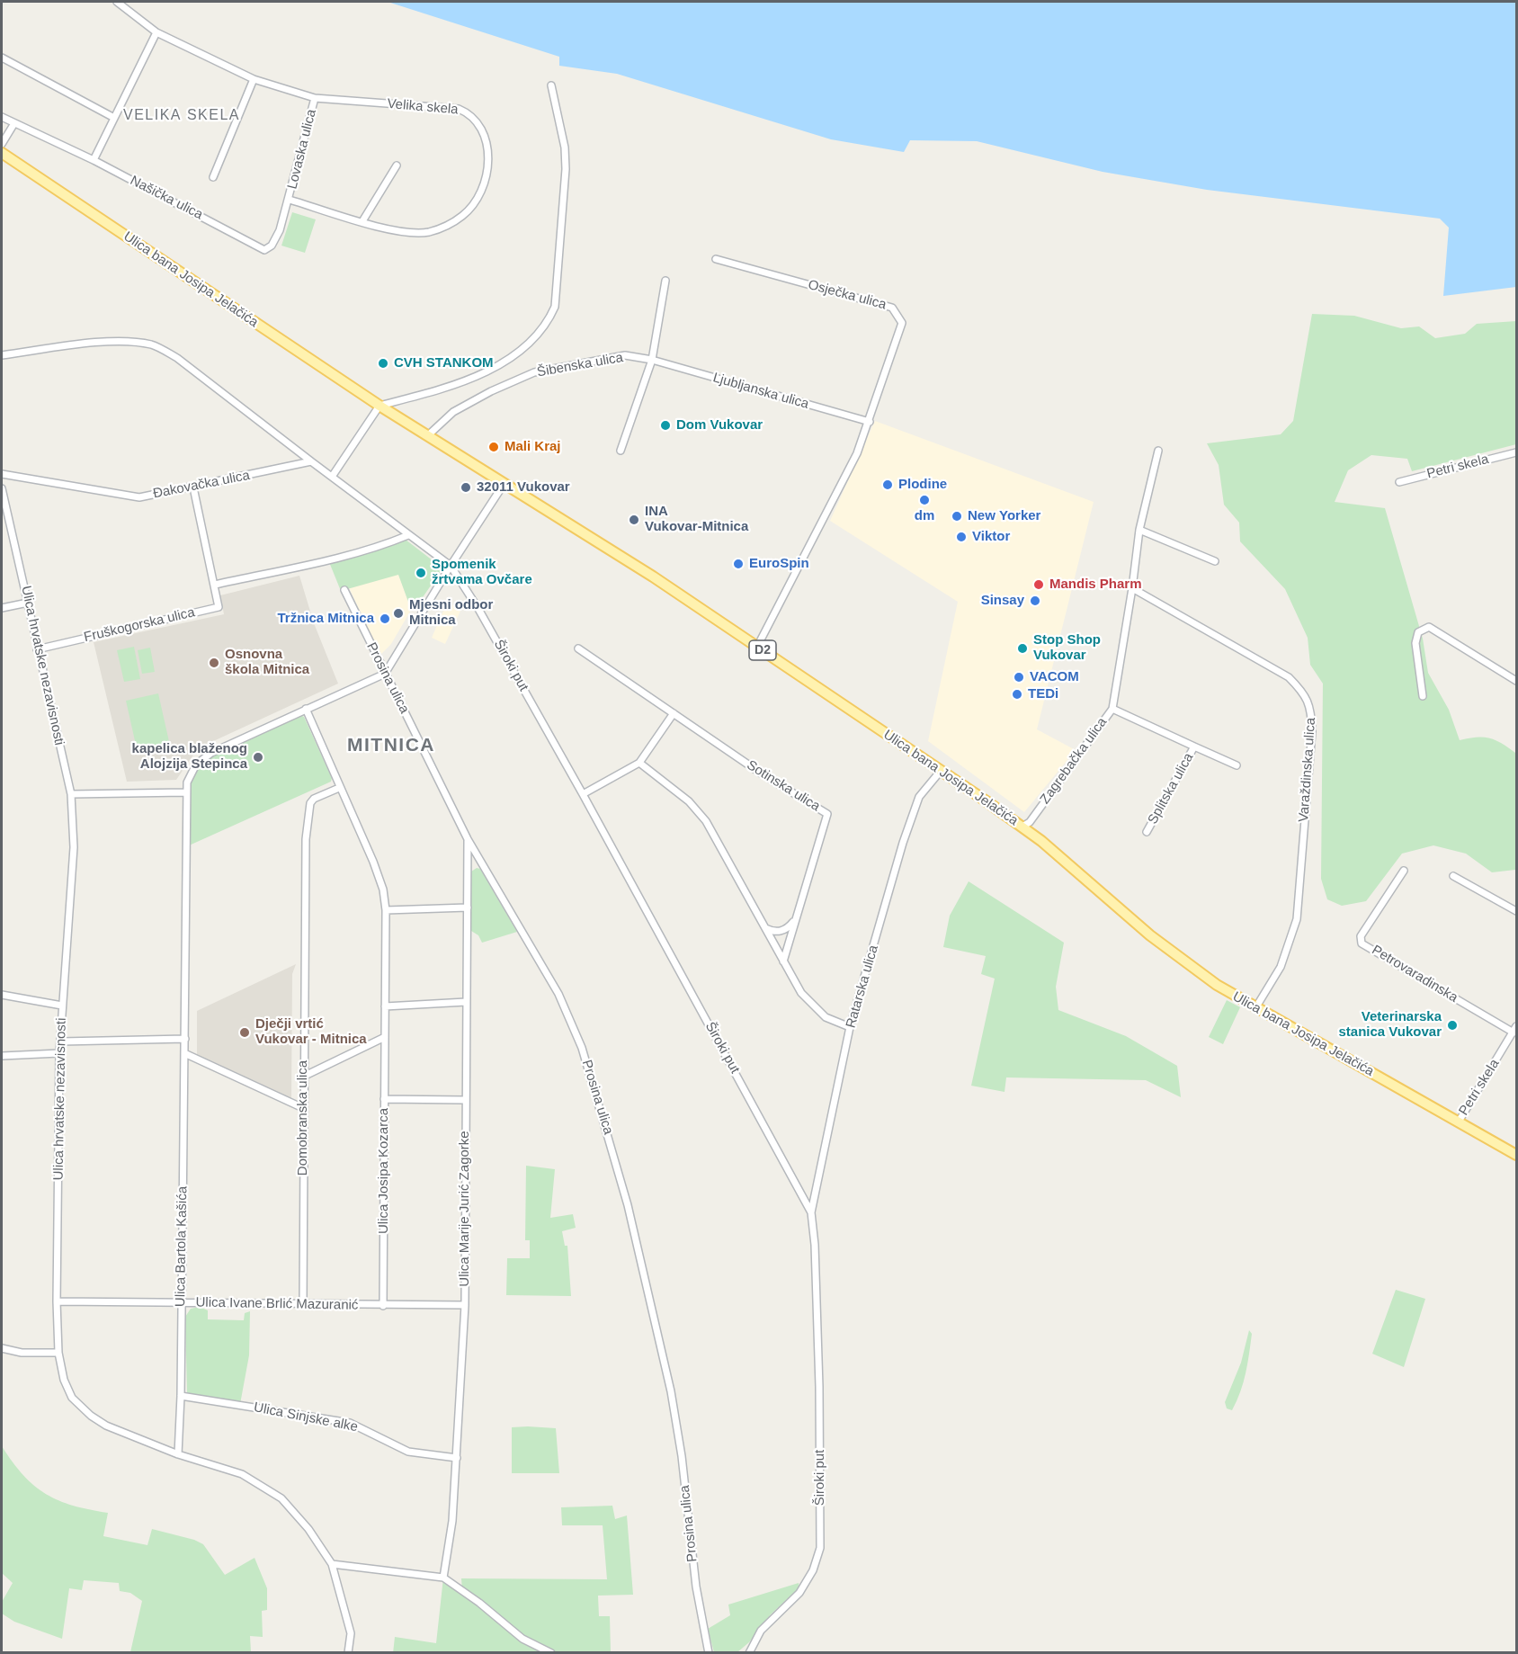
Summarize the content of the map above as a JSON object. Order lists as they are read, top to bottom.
{
  "streets": {
    "main road": ["Ulica bana Josipa Jelačića", "D2"],
    "street": [
      "Velika skela",
      "Lovaska ulica",
      "Našička ulica",
      "Osječka ulica",
      "Šibenska ulica",
      "Ljubljanska ulica",
      "Petri skela",
      "Đakovačka ulica",
      "Fruškogorska ulica",
      "Ulica hrvatske nezavisnosti",
      "Široki put",
      "Prosina ulica",
      "Zagrebačka ulica",
      "Varaždinska ulica",
      "Sotinska ulica",
      "Splitska ulica",
      "Petrovaradinska",
      "Ratarska ulica",
      "Domobranska ulica",
      "Ulica Josipa Kozarca",
      "Ulica Marije Jurić Zagorke",
      "Ulica Bartola Kašića",
      "Ulica Ivane Brlić Mazuranić",
      "Ulica Sinjske alke"
    ]
  },
  "crossings": [
    ["Velika skela", "Lovaska ulica"],
    ["Velika skela", "Našička ulica"],
    ["Lovaska ulica", "Našička ulica"],
    ["Ulica bana Josipa Jelačića", "Šibenska ulica"],
    ["Ulica bana Josipa Jelačića", "Petri skela"],
    ["Ulica bana Josipa Jelačića", "Zagrebačka ulica"],
    ["Ulica bana Josipa Jelačića", "Varaždinska ulica"],
    ["Ulica bana Josipa Jelačića", "Ratarska ulica"],
    ["Osječka ulica", "Ljubljanska ulica"],
    ["Šibenska ulica", "Ljubljanska ulica"],
    ["Petri skela", "Petrovaradinska"],
    ["Đakovačka ulica", "Fruškogorska ulica"],
    ["Fruškogorska ulica", "Ulica hrvatske nezavisnosti"],
    ["Ulica hrvatske nezavisnosti", "Ulica Bartola Kašića"],
    ["Ulica hrvatske nezavisnosti", "Ulica Ivane Brlić Mazuranić"],
    ["Široki put", "Ratarska ulica"],
    ["Prosina ulica", "Ulica Marije Jurić Zagorke"],
    ["Prosina ulica", "Ulica Bartola Kašića"],
    ["Zagrebačka ulica", "Varaždinska ulica"],
    ["Zagrebačka ulica", "Splitska ulica"],
    ["Domobranska ulica", "Ulica Josipa Kozarca"],
    ["Domobranska ulica", "Ulica Ivane Brlić Mazuranić"],
    ["Ulica Josipa Kozarca", "Ulica Bartola Kašića"],
    ["Ulica Josipa Kozarca", "Ulica Ivane Brlić Mazuranić"],
    ["Ulica Marije Jurić Zagorke", "Ulica Ivane Brlić Mazuranić"],
    ["Ulica Marije Jurić Zagorke", "Ulica Sinjske alke"],
    ["Ulica Bartola Kašića", "Ulica Ivane Brlić Mazuranić"],
    ["Ulica Bartola Kašića", "Ulica Sinjske alke"]
  ],
  "districts": ["VELIKA SKELA", "MITNICA"],
  "places": [
    "CVH STANKOM",
    "Dom Vukovar",
    "Mali Kraj",
    "Plodine",
    "32011 Vukovar",
    "dm",
    "New Yorker",
    "INA Vukovar-Mitnica",
    "Viktor",
    "EuroSpin",
    "Spomenik žrtvama Ovčare",
    "Mandis Pharm",
    "Sinsay",
    "Mjesni odbor Mitnica",
    "Tržnica Mitnica",
    "Stop Shop Vukovar",
    "Osnovna škola Mitnica",
    "VACOM",
    "TEDi",
    "kapelica blaženog Alojzija Stepinca",
    "Veterinarska stanica Vukovar",
    "Dječji vrtić Vukovar - Mitnica"
  ]
}
